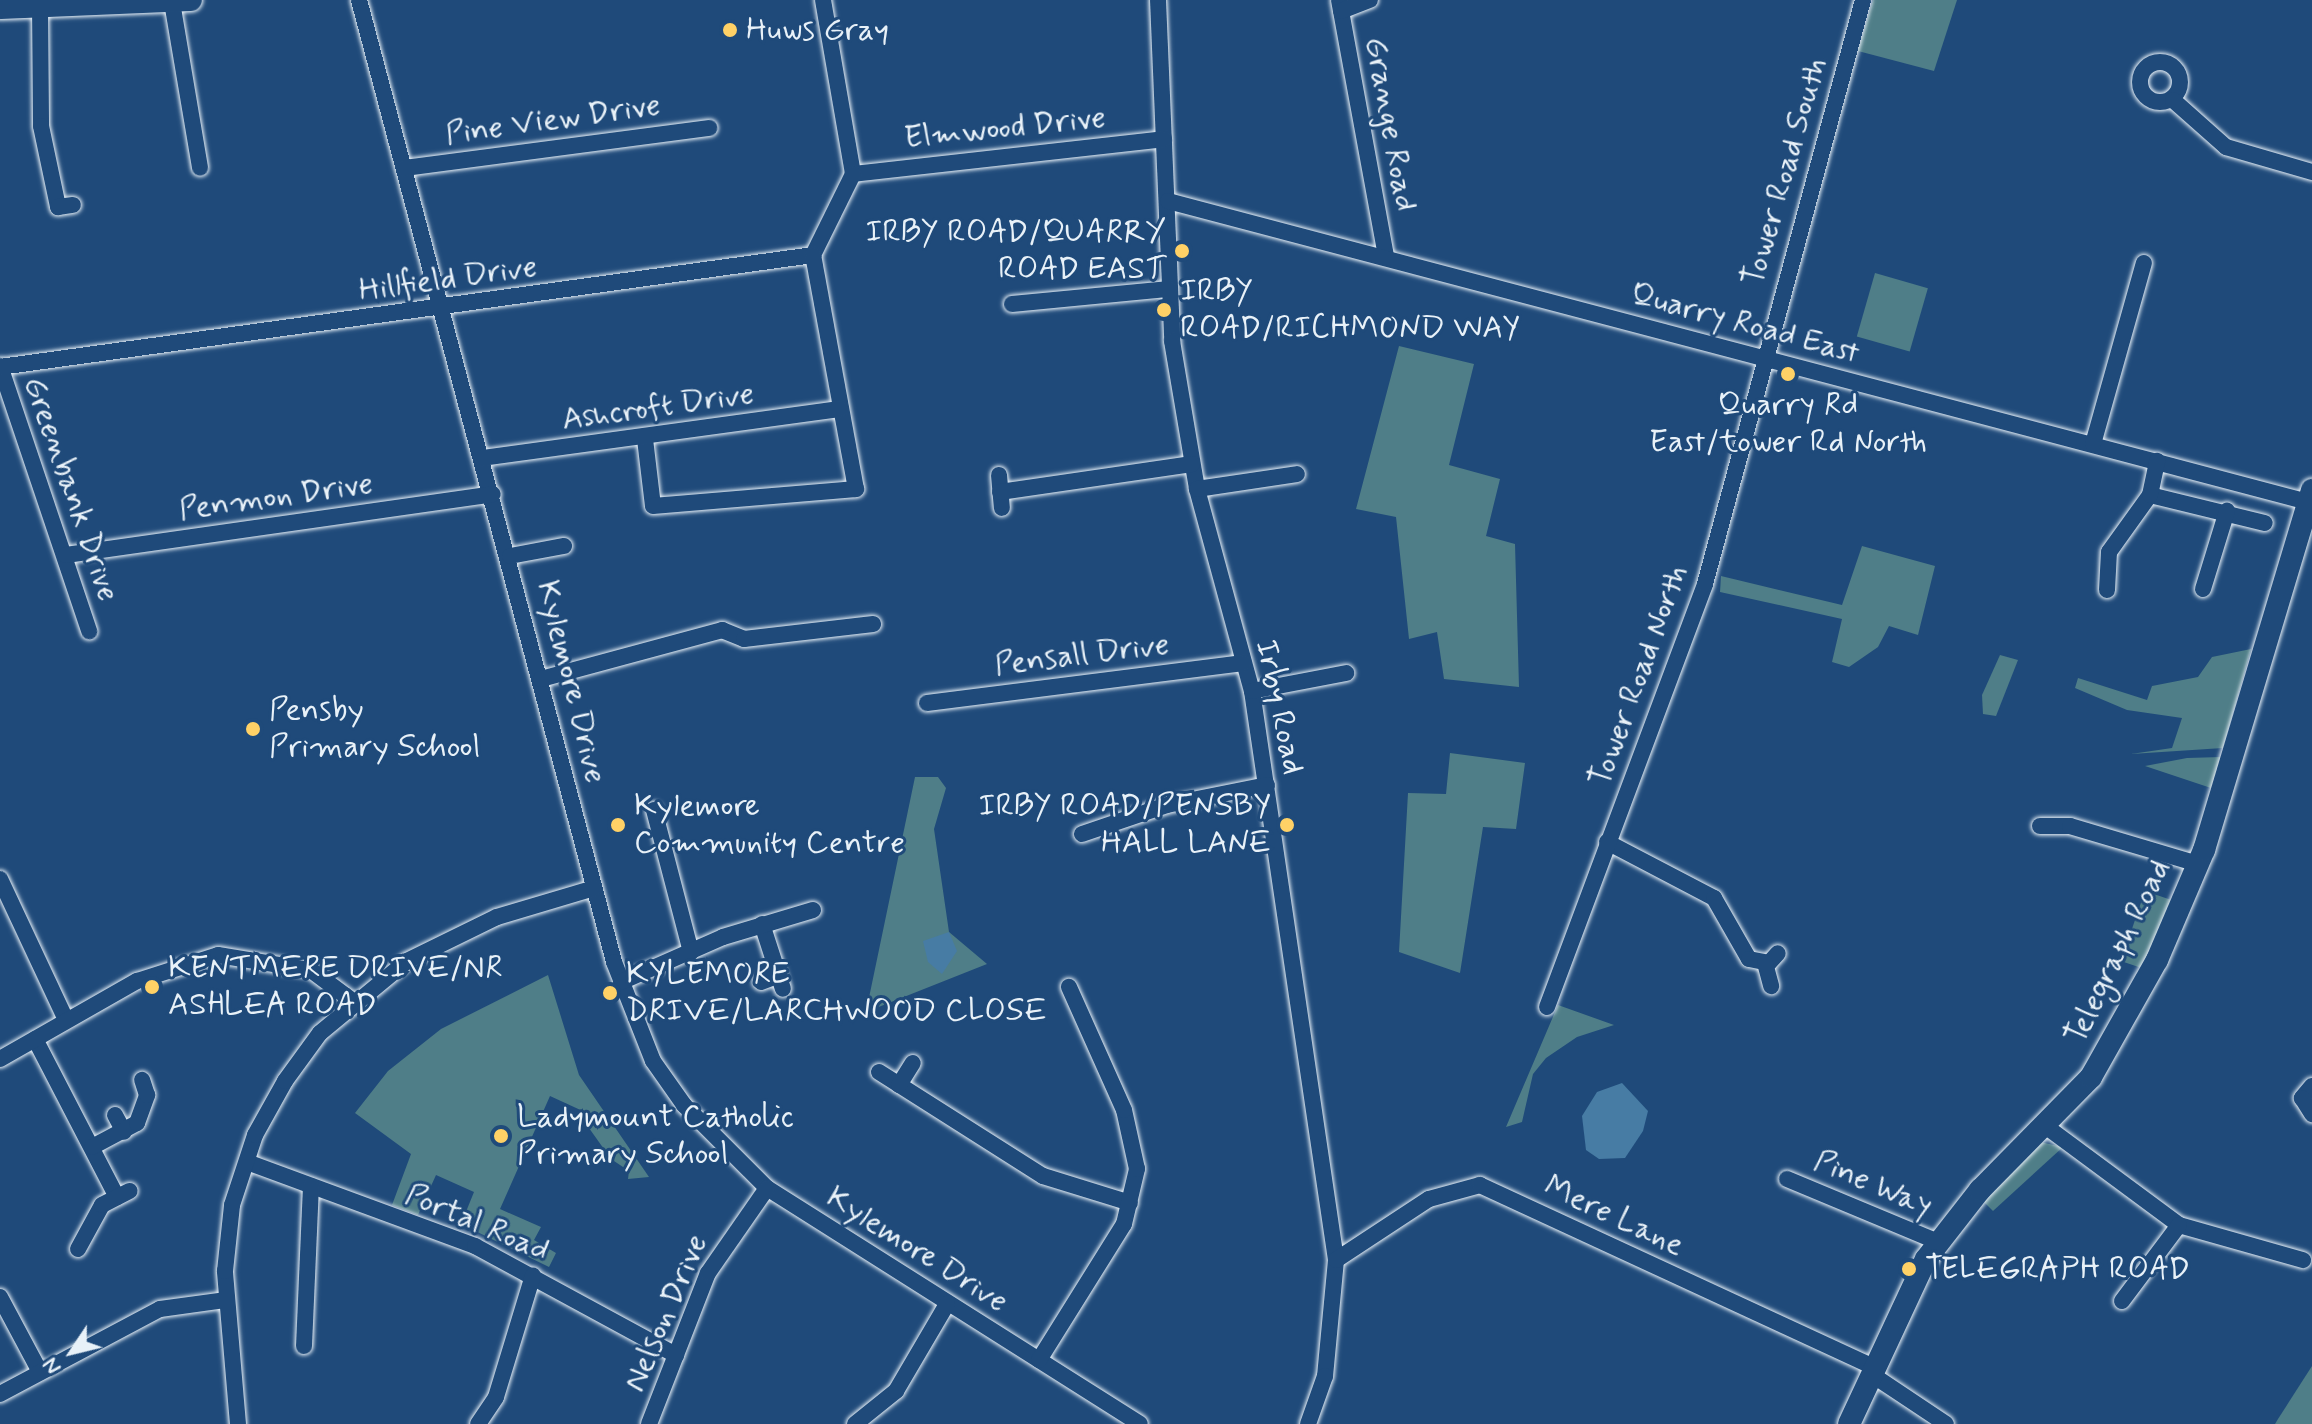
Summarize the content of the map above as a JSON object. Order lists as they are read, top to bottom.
{
  "streets": {
    "main road": ["Telegraph Road"],
    "street": [
      "Pine View Drive",
      "Grange Road",
      "Elmwood Drive",
      "Tower Road South",
      "Hillfield Drive",
      "Quarry Road East",
      "Ashcroft Drive",
      "Greenbank Drive",
      "Penmon Drive",
      "Pensall Drive",
      "Tower Road North",
      "Kylemore Drive",
      "Irby Road",
      "Pine Way",
      "Mere Lane",
      "Portal Road",
      "Nelson Drive"
    ]
  },
  "crossings": [
    ["Pine View Drive", "Kylemore Drive"],
    ["Grange Road", "Quarry Road East"],
    ["Elmwood Drive", "Irby Road"],
    ["Tower Road South", "Quarry Road East"],
    ["Tower Road South", "Tower Road North"],
    ["Hillfield Drive", "Greenbank Drive"],
    ["Hillfield Drive", "Kylemore Drive"],
    ["Quarry Road East", "Tower Road North"],
    ["Quarry Road East", "Irby Road"],
    ["Quarry Road East", "Telegraph Road"],
    ["Ashcroft Drive", "Kylemore Drive"],
    ["Greenbank Drive", "Penmon Drive"],
    ["Penmon Drive", "Kylemore Drive"],
    ["Pensall Drive", "Irby Road"],
    ["Kylemore Drive", "Nelson Drive"],
    ["Irby Road", "Mere Lane"],
    ["Telegraph Road", "Pine Way"],
    ["Telegraph Road", "Mere Lane"],
    ["Portal Road", "Nelson Drive"]
  ],
  "places": [
    "Huws Gray",
    "IRBY ROAD/QUARRY ROAD EAST",
    "IRBY ROAD/RICHMOND WAY",
    "Quarry Rd East/tower Rd North",
    "Pensby Primary School",
    "Kylemore Community Centre",
    "IRBY ROAD/PENSBY HALL LANE",
    "KENTMERE DRIVE/NR ASHLEA ROAD",
    "KYLEMORE DRIVE/LARCHWOOD CLOSE",
    "Ladymount Catholic Primary School",
    "TELEGRAPH ROAD"
  ],
  "north": "bottom left"
}
